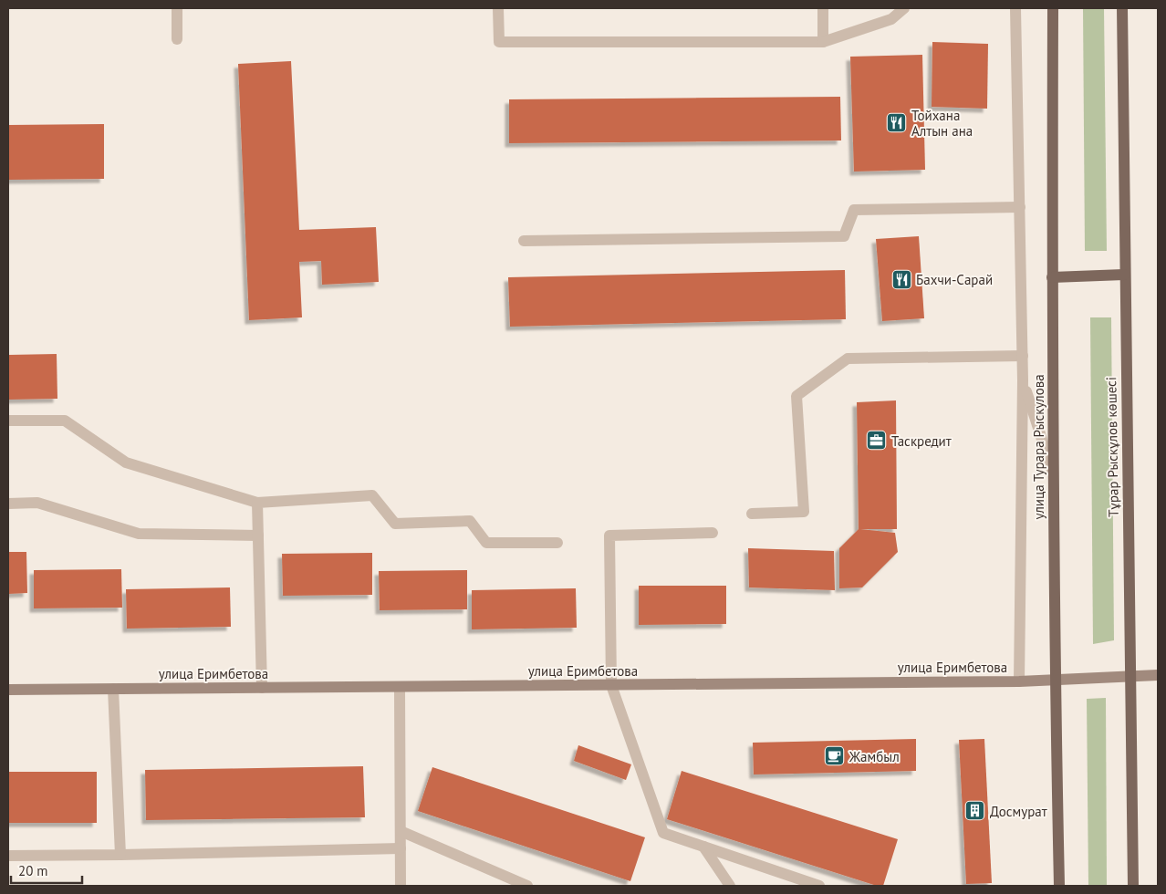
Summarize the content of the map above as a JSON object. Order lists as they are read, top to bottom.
{
  "streets": {
    "main road": ["улица Турара Рыскулова", "Тұрар Рыскұлов көшесі"],
    "street": ["улица Еримбетова"]
  },
  "crossings": [
    ["улица Турара Рыскулова", "улица Еримбетова"],
    ["Тұрар Рыскұлов көшесі", "улица Еримбетова"]
  ],
  "places": {
    "restaurant": ["Тойхана Алтын ана", "Бахчи-Сарай"],
    "office": ["Таскредит"],
    "cafe": ["Жамбыл"],
    "building": ["Досмурат"]
  },
  "scale_bar": "20 m"
}
